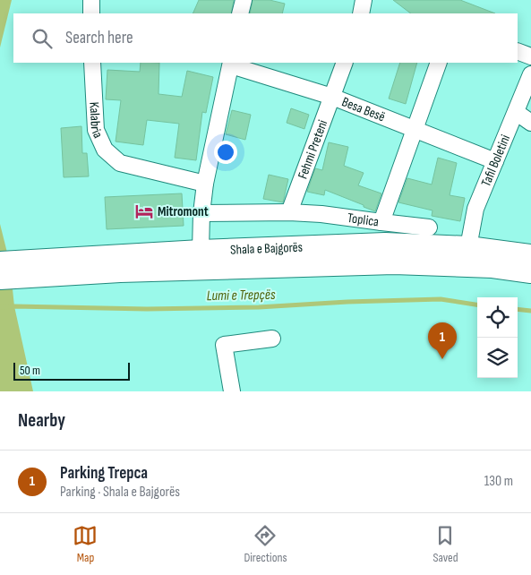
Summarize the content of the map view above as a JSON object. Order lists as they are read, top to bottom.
{
  "streets": {
    "main road": ["Shala e Bajgorës"],
    "street": [
      "Besa Besë",
      "Kalabria",
      "Fehmi Preteni",
      "Tafil Boletini",
      "Toplica"
    ]
  },
  "crossings": [
    ["Besa Besë", "Fehmi Preteni"],
    ["Besa Besë", "Tafil Boletini"],
    ["Besa Besë", "Toplica"],
    ["Fehmi Preteni", "Toplica"],
    ["Tafil Boletini", "Shala e Bajgorës"]
  ],
  "water": ["Lumi e Trepçës"],
  "places": {
    "hotel": ["Mitromont"]
  },
  "scale_bar": "50 m",
  "page": {
    "search": "Search here",
    "pins": "1",
    "scale": "50 m",
    "heading": "Nearby",
    "list": [
      {
        "mark": "1",
        "name": "Parking Trepca",
        "note": "Parking · Shala e Bajgorës",
        "value": "130 m"
      }
    ],
    "nav": ["Map", "Directions", "Saved"]
  }
}
